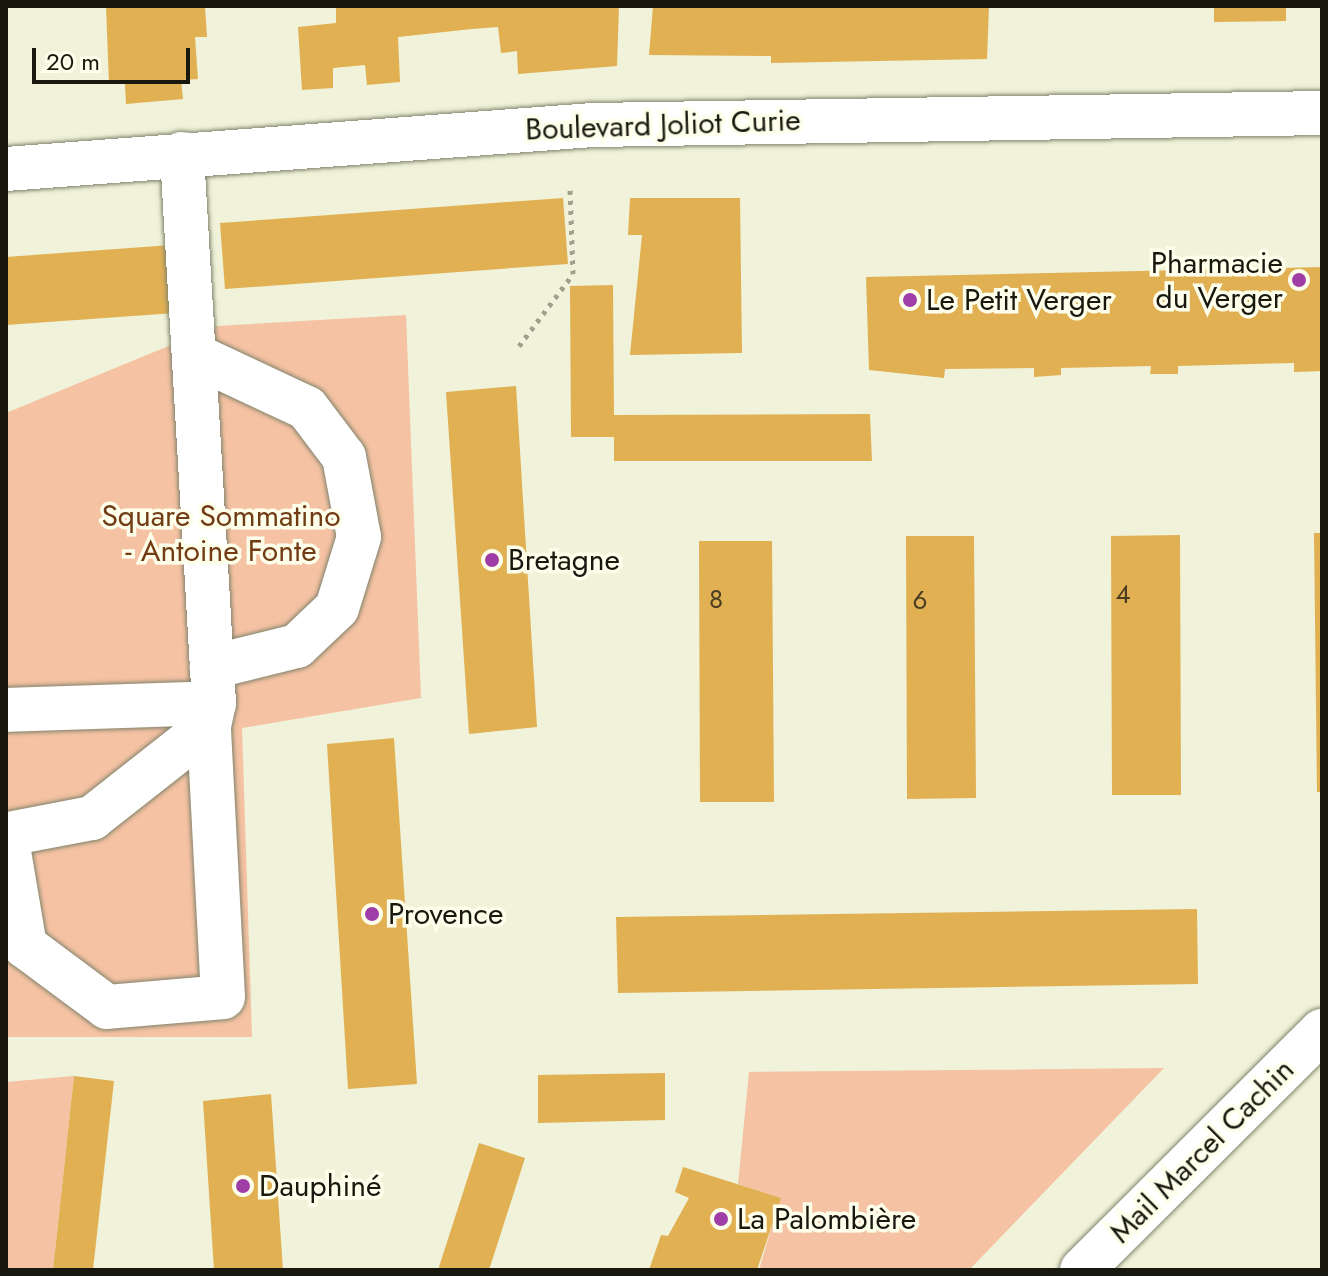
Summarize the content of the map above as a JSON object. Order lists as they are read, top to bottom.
{
  "streets": {
    "street": ["Boulevard Joliot Curie", "Mail Marcel Cachin"]
  },
  "parks": ["Square Sommatino - Antoine Fonte"],
  "places": [
    "Pharmacie du Verger",
    "Le Petit Verger",
    "Bretagne",
    "Provence",
    "Dauphiné",
    "La Palombière"
  ],
  "house_numbers": ["4", "8", "6"],
  "scale_bar": "20 m"
}
